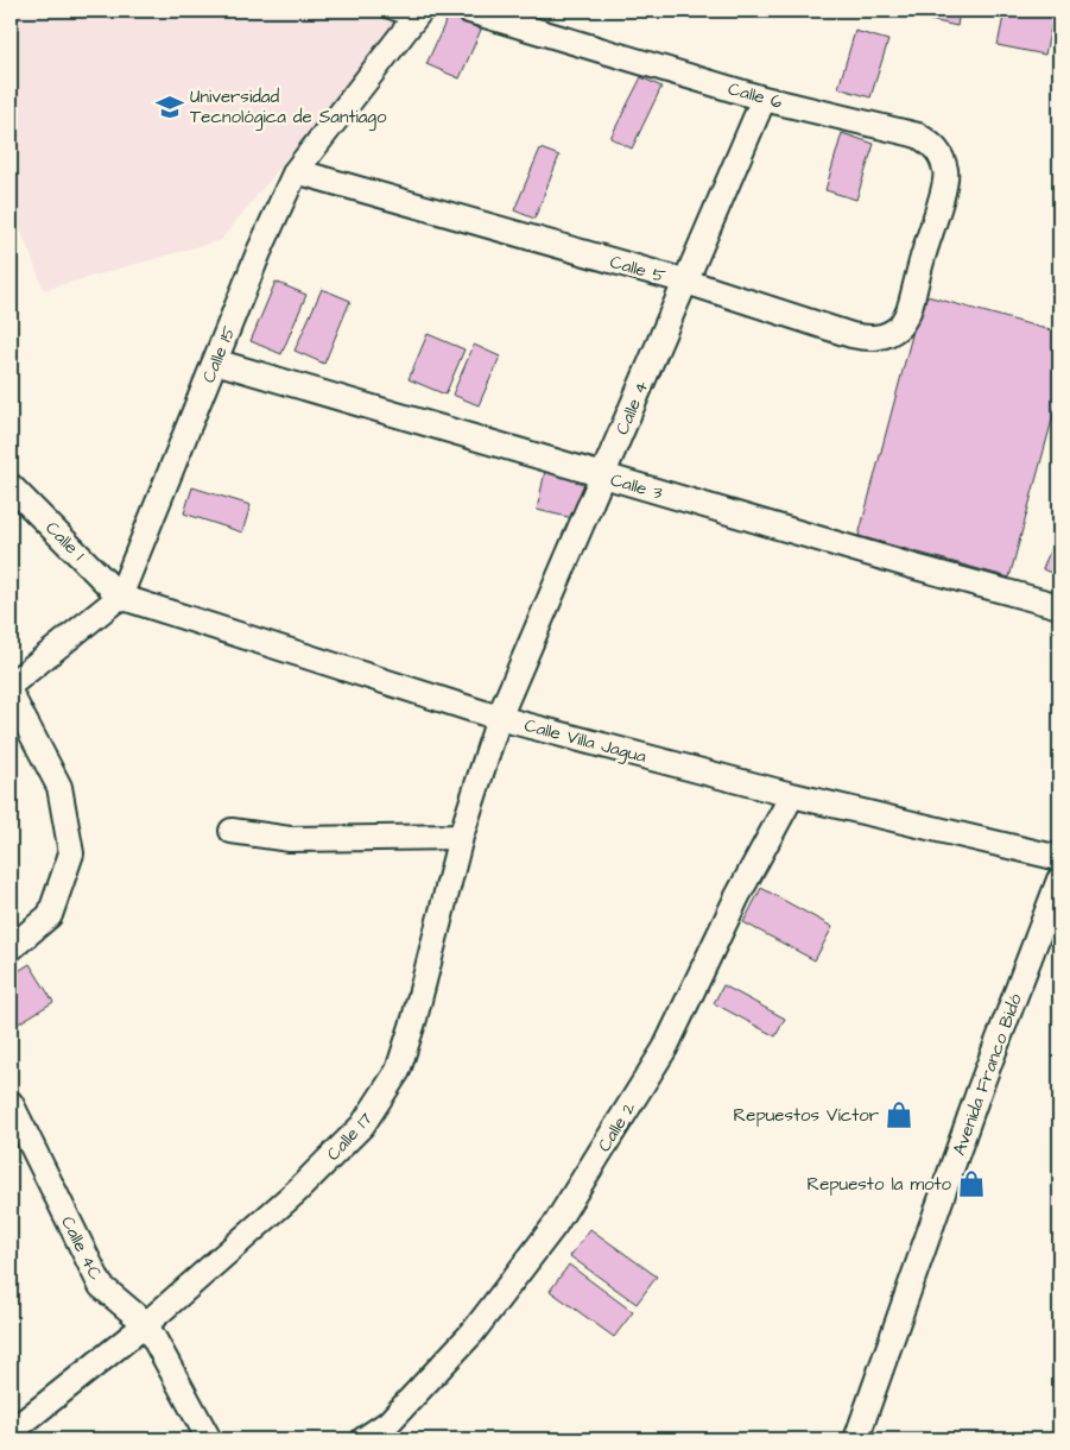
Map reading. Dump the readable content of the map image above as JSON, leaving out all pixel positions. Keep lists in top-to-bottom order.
{
  "streets": {
    "street": [
      "Calle 6",
      "Calle 5",
      "Calle 15",
      "Calle 4",
      "Calle 3",
      "Calle 1",
      "Calle Villa Jagua",
      "Avenida Franco Bidó",
      "Calle 2",
      "Calle 17",
      "Calle 4C"
    ]
  },
  "crossings": [
    ["Calle 6", "Calle 5"],
    ["Calle 6", "Calle 4"],
    ["Calle 5", "Calle 15"],
    ["Calle 5", "Calle 4"],
    ["Calle 15", "Calle 3"],
    ["Calle 15", "Calle 1"],
    ["Calle 15", "Calle Villa Jagua"],
    ["Calle 4", "Calle 3"],
    ["Calle 4", "Calle Villa Jagua"],
    ["Calle 4", "Calle 17"],
    ["Calle 1", "Calle Villa Jagua"],
    ["Calle Villa Jagua", "Calle 2"],
    ["Calle Villa Jagua", "Calle 17"],
    ["Calle 17", "Calle 4C"]
  ],
  "places": {
    "school or university": ["Universidad Tecnológica de Santiago"],
    "shop": ["Repuestos Víctor", "Repuesto la moto"]
  }
}
